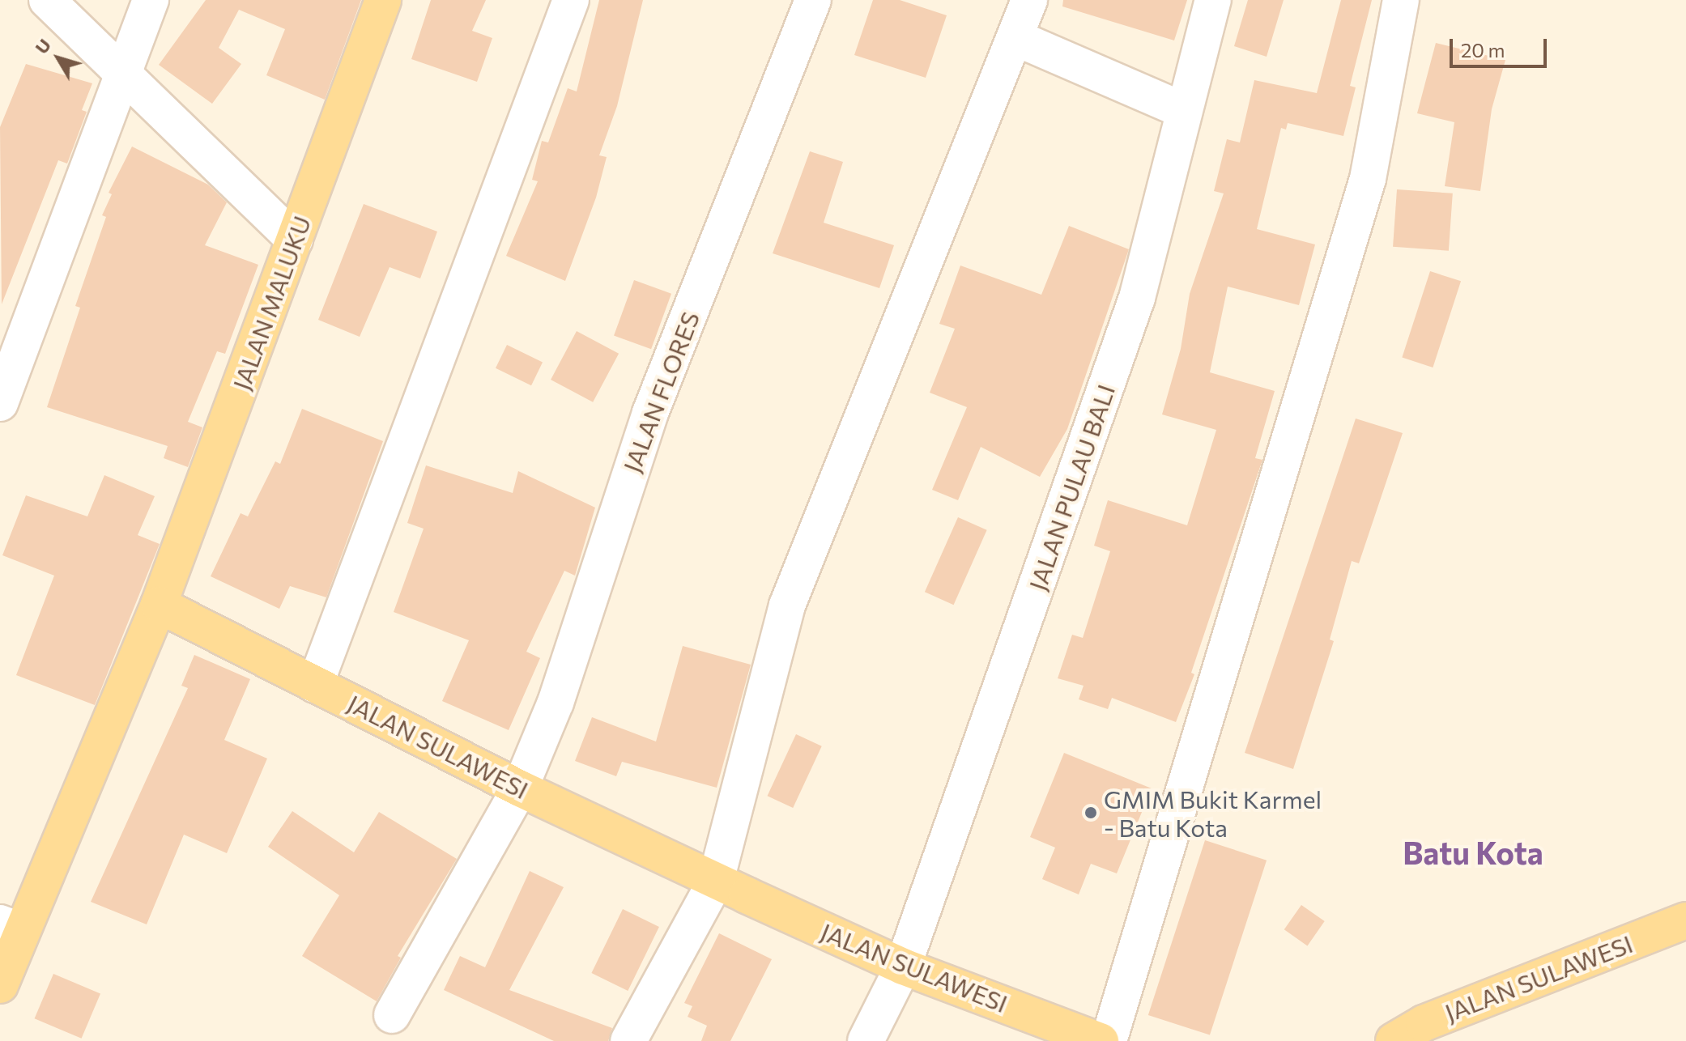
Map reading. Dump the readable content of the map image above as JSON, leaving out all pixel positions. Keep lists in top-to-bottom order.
{
  "streets": {
    "main road": ["JALAN MALUKU", "JALAN SULAWESI"],
    "street": ["JALAN FLORES", "JALAN PULAU BALI"]
  },
  "crossings": [
    ["JALAN MALUKU", "JALAN SULAWESI"],
    ["JALAN FLORES", "JALAN SULAWESI"],
    ["JALAN PULAU BALI", "JALAN SULAWESI"]
  ],
  "districts": ["Batu Kota"],
  "places": ["GMIM Bukit Karmel - Batu Kota"],
  "scale_bar": "20 m",
  "north": "top left"
}
